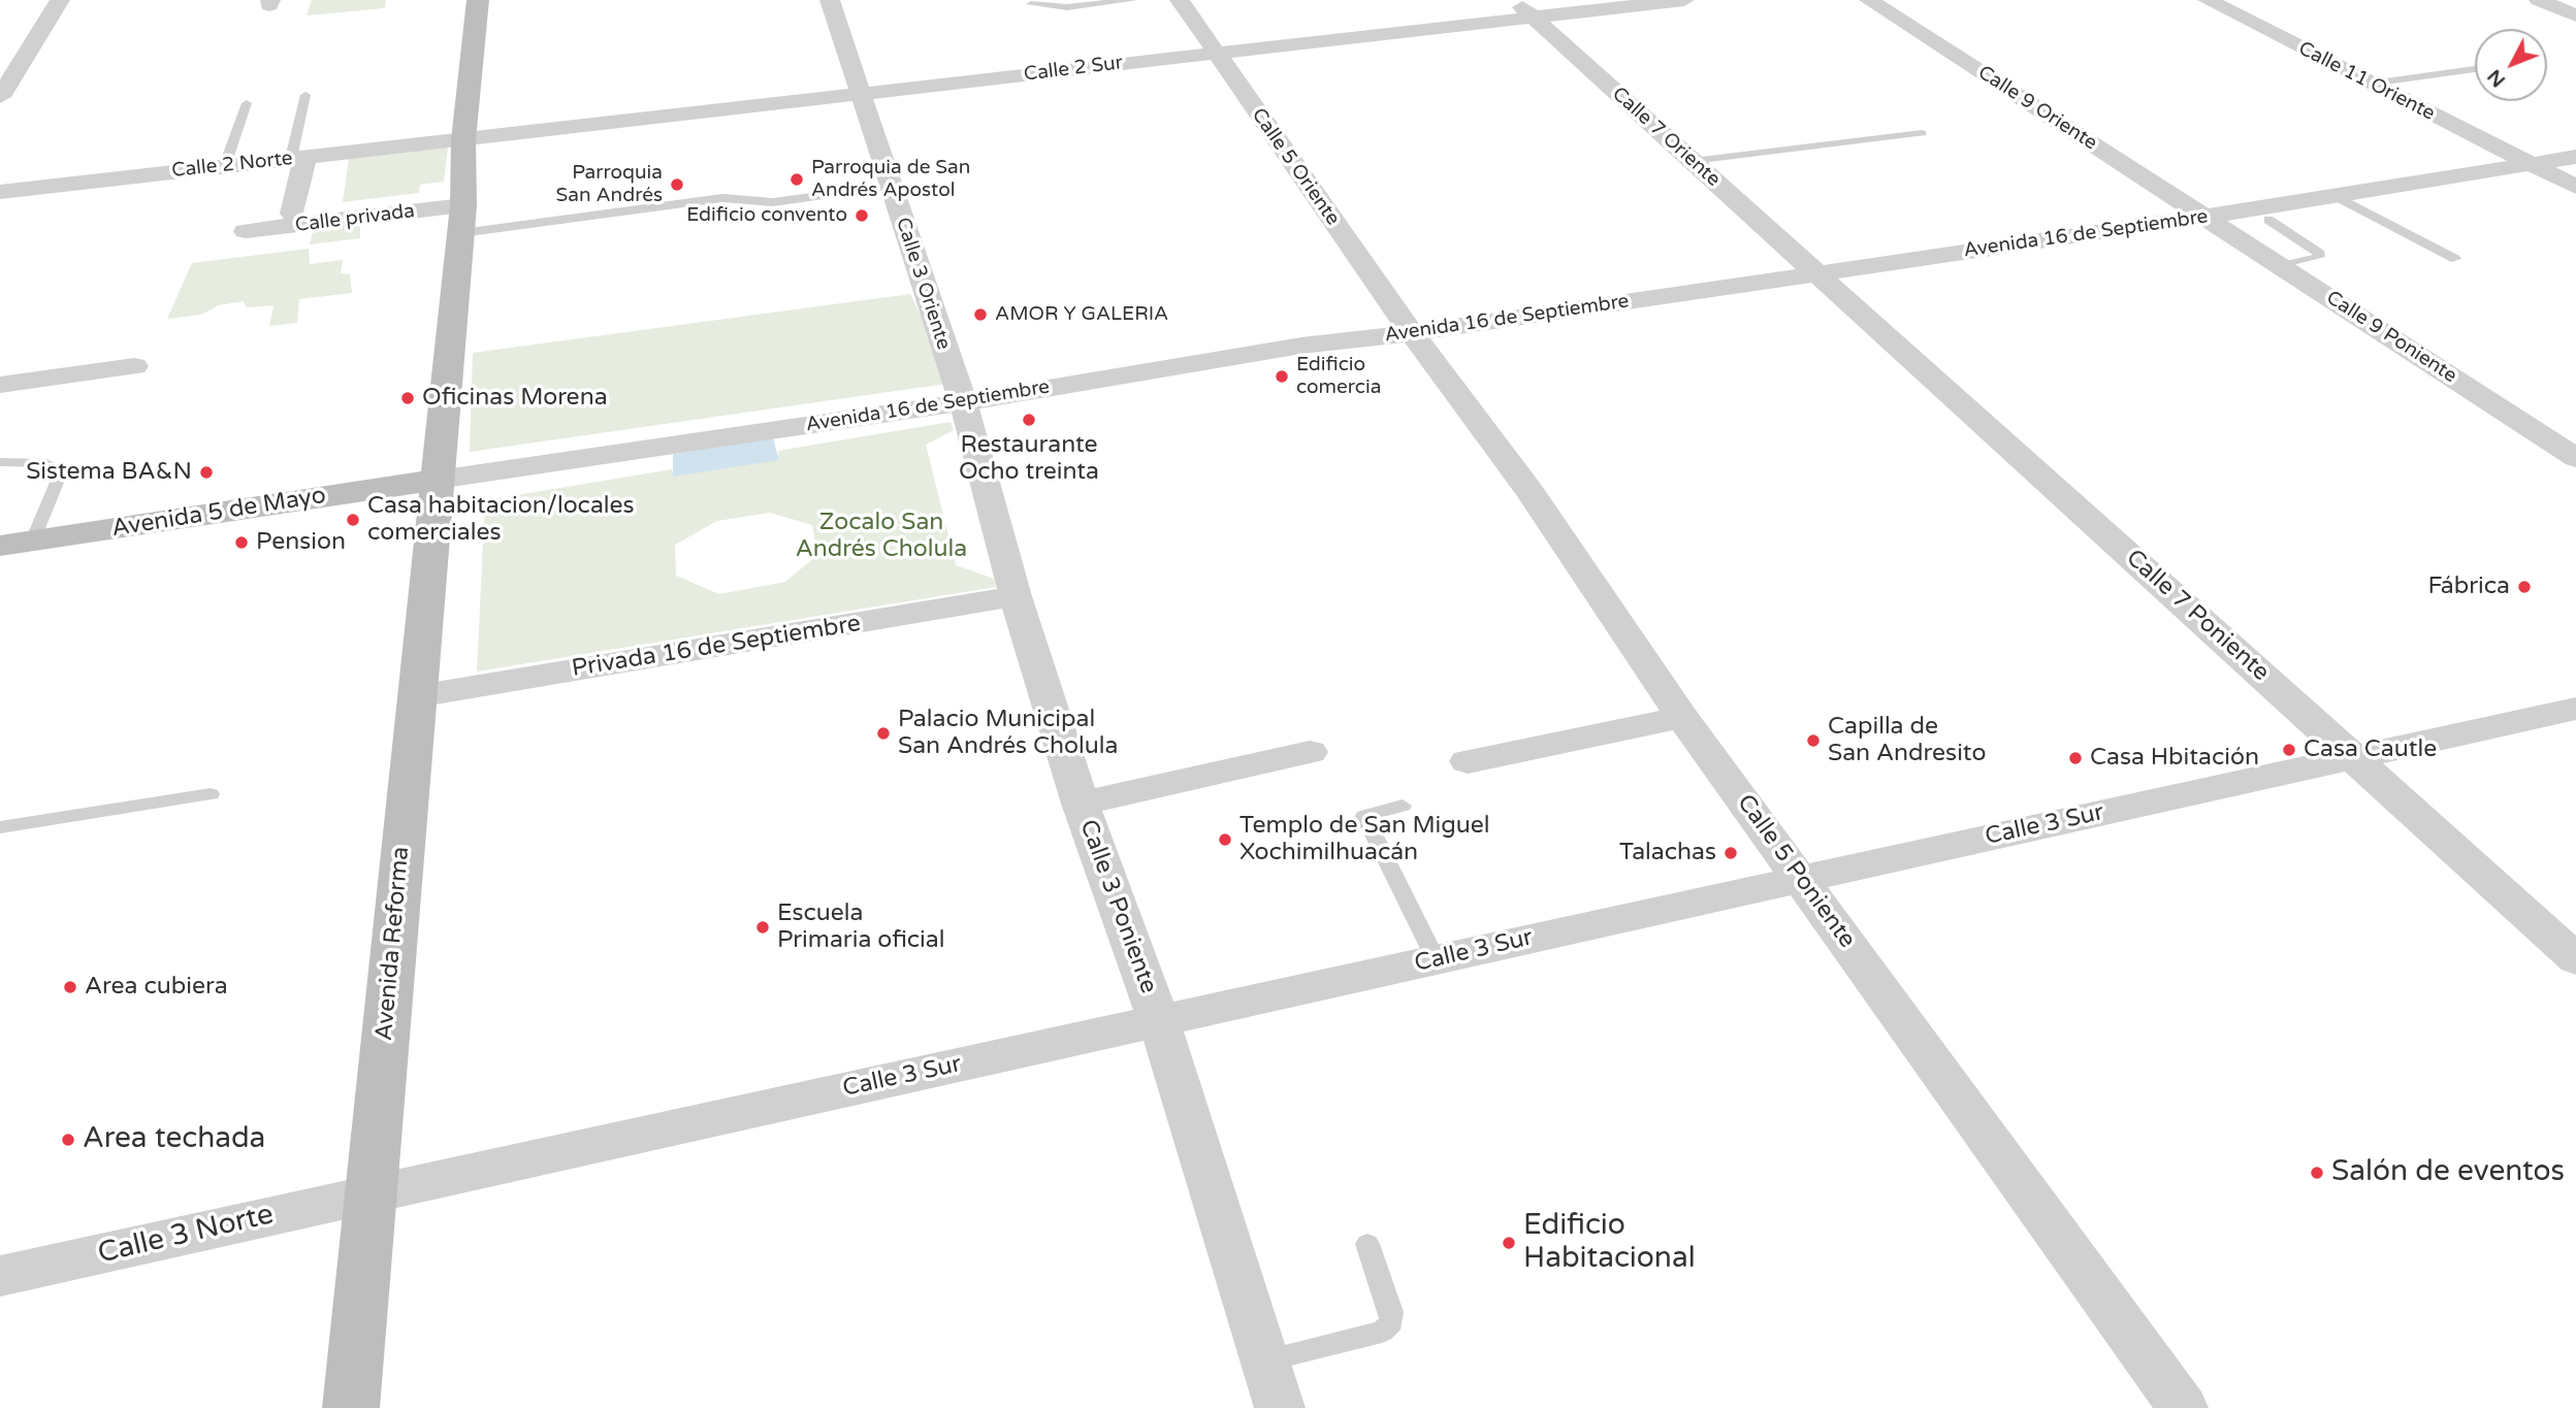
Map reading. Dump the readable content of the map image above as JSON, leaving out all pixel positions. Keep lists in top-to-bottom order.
{
  "streets": {
    "main road": ["Avenida 5 de Mayo", "Avenida Reforma"],
    "street": [
      "Calle 2 Sur",
      "Calle 11 Oriente",
      "Calle 9 Oriente",
      "Calle 7 Oriente",
      "Calle 2 Norte",
      "Calle 5 Oriente",
      "Calle privada",
      "Avenida 16 de Septiembre",
      "Calle 3 Oriente",
      "Calle 9 Poniente",
      "Calle 7 Poniente",
      "Privada 16 de Septiembre",
      "Calle 3 Sur",
      "Calle 5 Poniente",
      "Calle 3 Poniente",
      "Calle 3 Norte"
    ]
  },
  "crossings": [
    ["Calle 2 Sur", "Calle 7 Oriente"],
    ["Calle 2 Sur", "Calle 2 Norte"],
    ["Calle 2 Sur", "Calle 5 Oriente"],
    ["Calle 2 Sur", "Calle 3 Oriente"],
    ["Calle 2 Sur", "Avenida Reforma"],
    ["Calle 11 Oriente", "Avenida 16 de Septiembre"],
    ["Calle 9 Oriente", "Avenida 16 de Septiembre"],
    ["Calle 9 Oriente", "Calle 9 Poniente"],
    ["Calle 7 Oriente", "Avenida 16 de Septiembre"],
    ["Calle 7 Oriente", "Calle 7 Poniente"],
    ["Calle 2 Norte", "Calle privada"],
    ["Calle 2 Norte", "Avenida Reforma"],
    ["Calle 5 Oriente", "Avenida 16 de Septiembre"],
    ["Calle 5 Oriente", "Calle 5 Poniente"],
    ["Calle privada", "Avenida Reforma"],
    ["Avenida 16 de Septiembre", "Calle 3 Oriente"],
    ["Avenida 16 de Septiembre", "Calle 9 Poniente"],
    ["Avenida 16 de Septiembre", "Avenida 5 de Mayo"],
    ["Avenida 16 de Septiembre", "Calle 7 Poniente"],
    ["Avenida 16 de Septiembre", "Calle 5 Poniente"],
    ["Avenida 16 de Septiembre", "Calle 3 Poniente"],
    ["Avenida 16 de Septiembre", "Avenida Reforma"],
    ["Calle 3 Oriente", "Calle 3 Poniente"],
    ["Avenida 5 de Mayo", "Avenida Reforma"],
    ["Calle 7 Poniente", "Calle 3 Sur"],
    ["Privada 16 de Septiembre", "Calle 3 Poniente"],
    ["Privada 16 de Septiembre", "Avenida Reforma"],
    ["Calle 3 Sur", "Calle 5 Poniente"],
    ["Calle 3 Sur", "Calle 3 Poniente"],
    ["Calle 3 Sur", "Avenida Reforma"],
    ["Calle 3 Sur", "Calle 3 Norte"],
    ["Avenida Reforma", "Calle 3 Norte"]
  ],
  "parks": ["Zocalo San Andrés Cholula"],
  "places": [
    "Parroquia de San Andrés Apostol",
    "Parroquia San Andrés",
    "Edificio convento",
    "AMOR Y GALERIA",
    "Edificio comercia",
    "Oficinas Morena",
    "Restaurante Ocho treinta",
    "Sistema BA&N",
    "Casa habitacion/locales comerciales",
    "Pension",
    "Fábrica",
    "Palacio Municipal San Andrés Cholula",
    "Capilla de San Andresito",
    "Casa Cautle",
    "Casa Hbitación",
    "Templo de San Miguel Xochimilhuacán",
    "Talachas",
    "Escuela Primaria oficial",
    "Area cubiera",
    "Area techada",
    "Salón de eventos",
    "Edificio Habitacional"
  ],
  "north": "bottom left"
}
